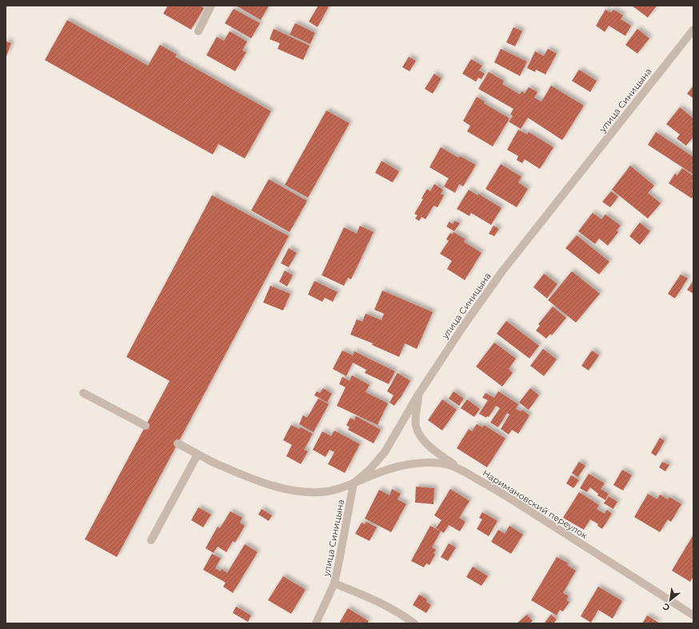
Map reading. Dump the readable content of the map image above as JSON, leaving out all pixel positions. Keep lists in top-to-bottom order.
{
  "streets": {
    "street": ["улица Синицына", "Наримановский переулок"]
  },
  "crossings": [
    ["улица Синицына", "Наримановский переулок"]
  ],
  "north": "bottom left"
}
